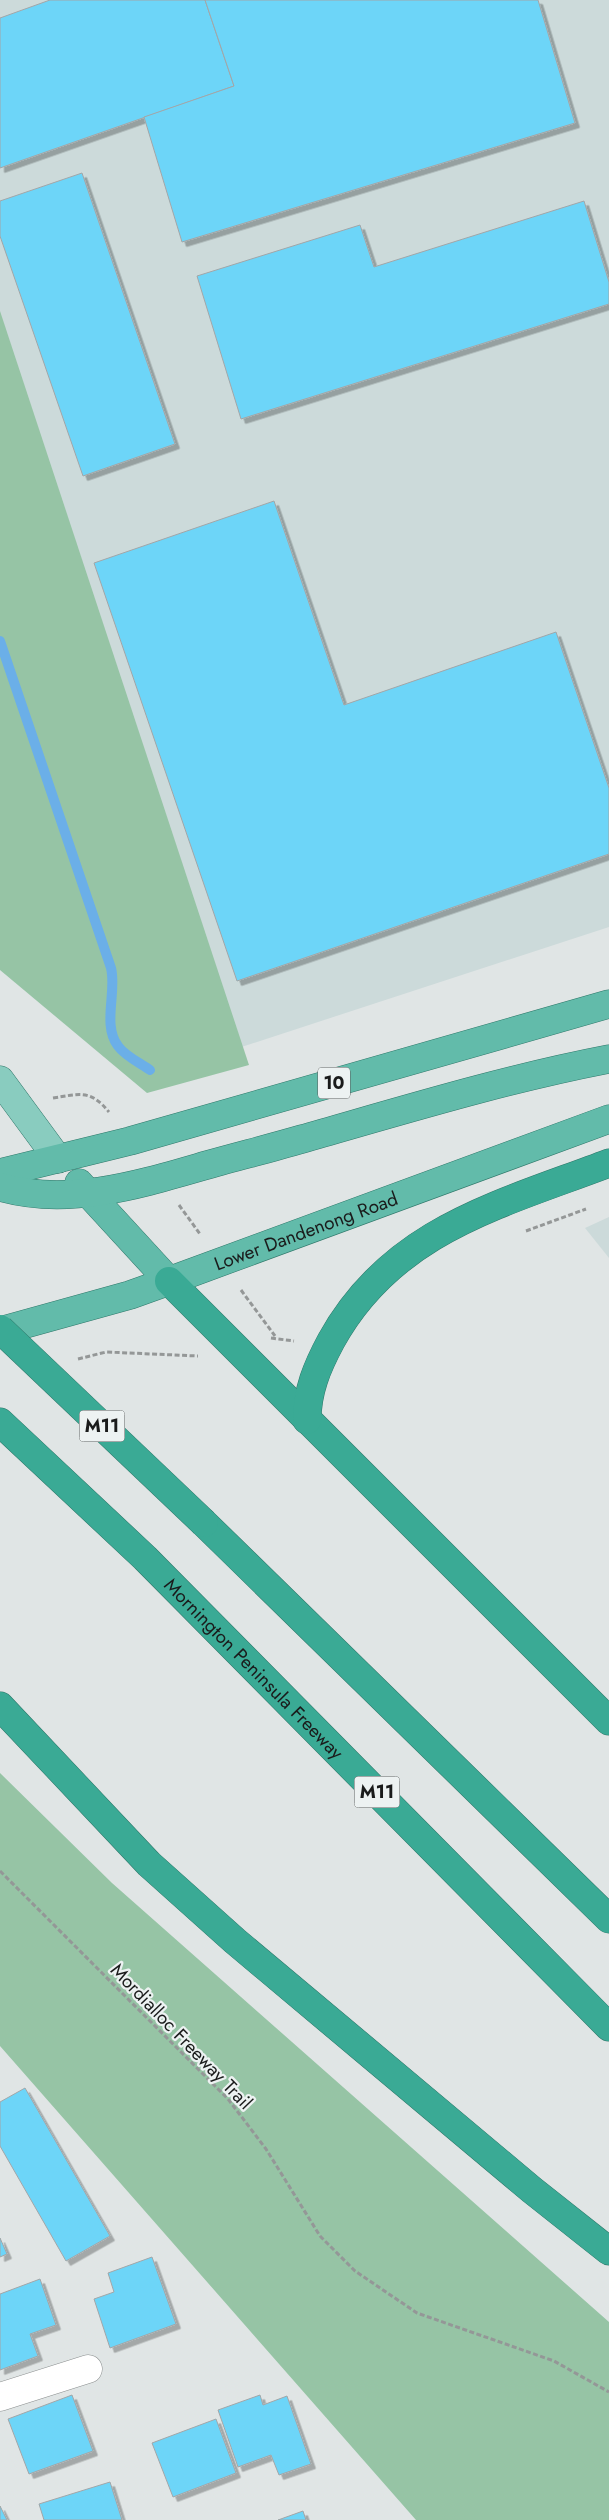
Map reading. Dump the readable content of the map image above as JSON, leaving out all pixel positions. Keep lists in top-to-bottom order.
{
  "streets": {
    "highway": [
      "10",
      "Lower Dandenong Road",
      "M11",
      "Mornington Peninsula Freeway"
    ],
    "path": ["Mordialloc Freeway Trail"]
  },
  "crossings": [
    ["Lower Dandenong Road", "M11"]
  ]
}
